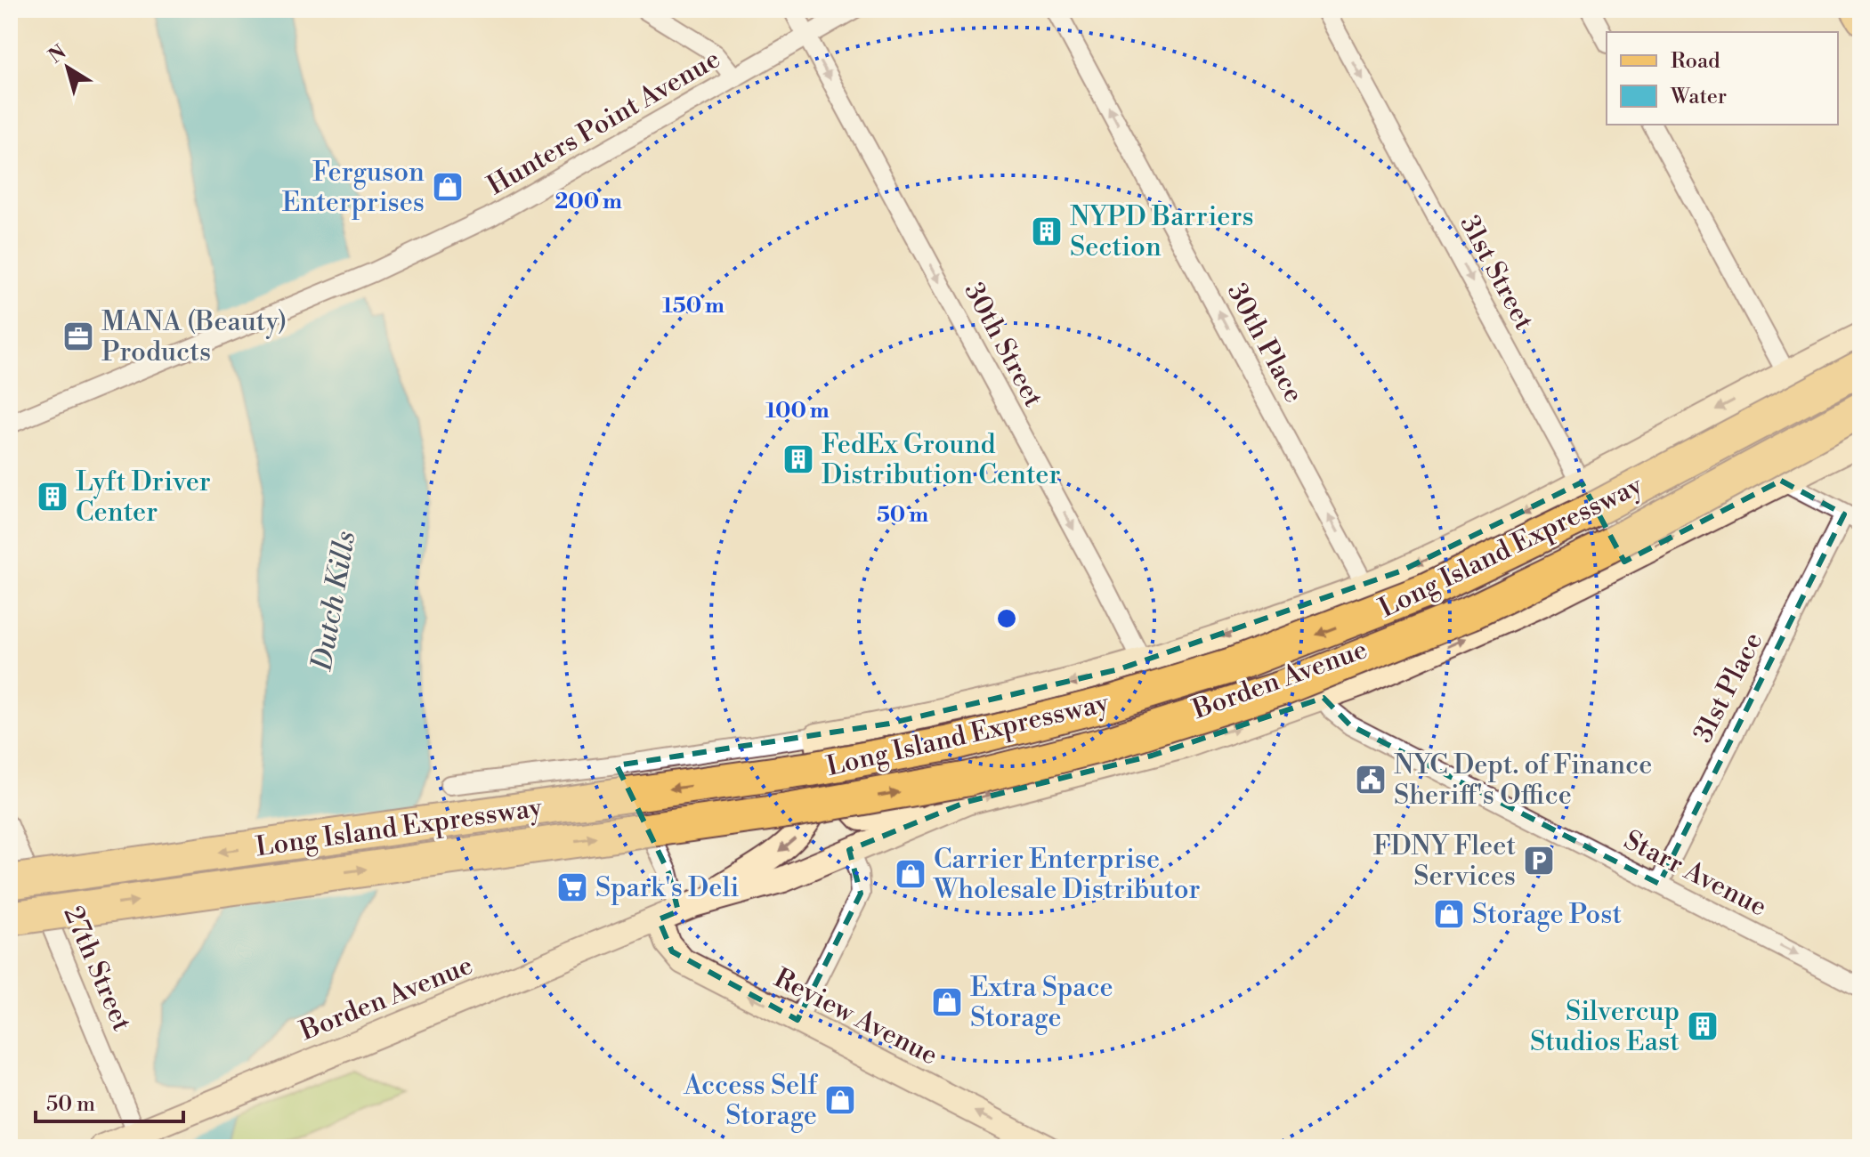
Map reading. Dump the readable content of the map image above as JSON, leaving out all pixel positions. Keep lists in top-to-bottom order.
{
  "streets": {
    "highway": ["Long Island Expressway"],
    "main road": ["Borden Avenue", "Review Avenue"],
    "street": [
      "Hunters Point Avenue",
      "31st Street",
      "30th Place",
      "30th Street",
      "31st Place",
      "Starr Avenue",
      "27th Street"
    ]
  },
  "crossings": [
    ["Hunters Point Avenue", "30th Street"],
    ["31st Street", "Borden Avenue"],
    ["30th Place", "Borden Avenue"],
    ["30th Street", "Borden Avenue"],
    ["Borden Avenue", "Starr Avenue"],
    ["Borden Avenue", "27th Street"],
    ["Borden Avenue", "Review Avenue"],
    ["31st Place", "Starr Avenue"]
  ],
  "one_way": [
    "31st Street",
    "30th Place",
    "30th Street",
    "Starr Avenue",
    "Review Avenue"
  ],
  "water": ["Dutch Kills"],
  "places": {
    "shop": [
      "Ferguson Enterprises",
      "Carrier Enterprise Wholesale Distributor",
      "Storage Post",
      "Extra Space Storage",
      "Access Self Storage"
    ],
    "building": [
      "NYPD Barriers Section",
      "FedEx Ground Distribution Center",
      "Lyft Driver Center",
      "Silvercup Studios East"
    ],
    "office": ["MANA (Beauty) Products"],
    "public building": ["NYC Dept. of Finance Sheriff's Office"],
    "parking": ["FDNY Fleet Services"],
    "supermarket": ["Spark's Deli"]
  },
  "legend": ["Road", "Water"],
  "scale_bar": "50 m",
  "north": "top left",
  "rings": [
    "200 m",
    "150 m",
    "100 m",
    "50 m"
  ]
}
